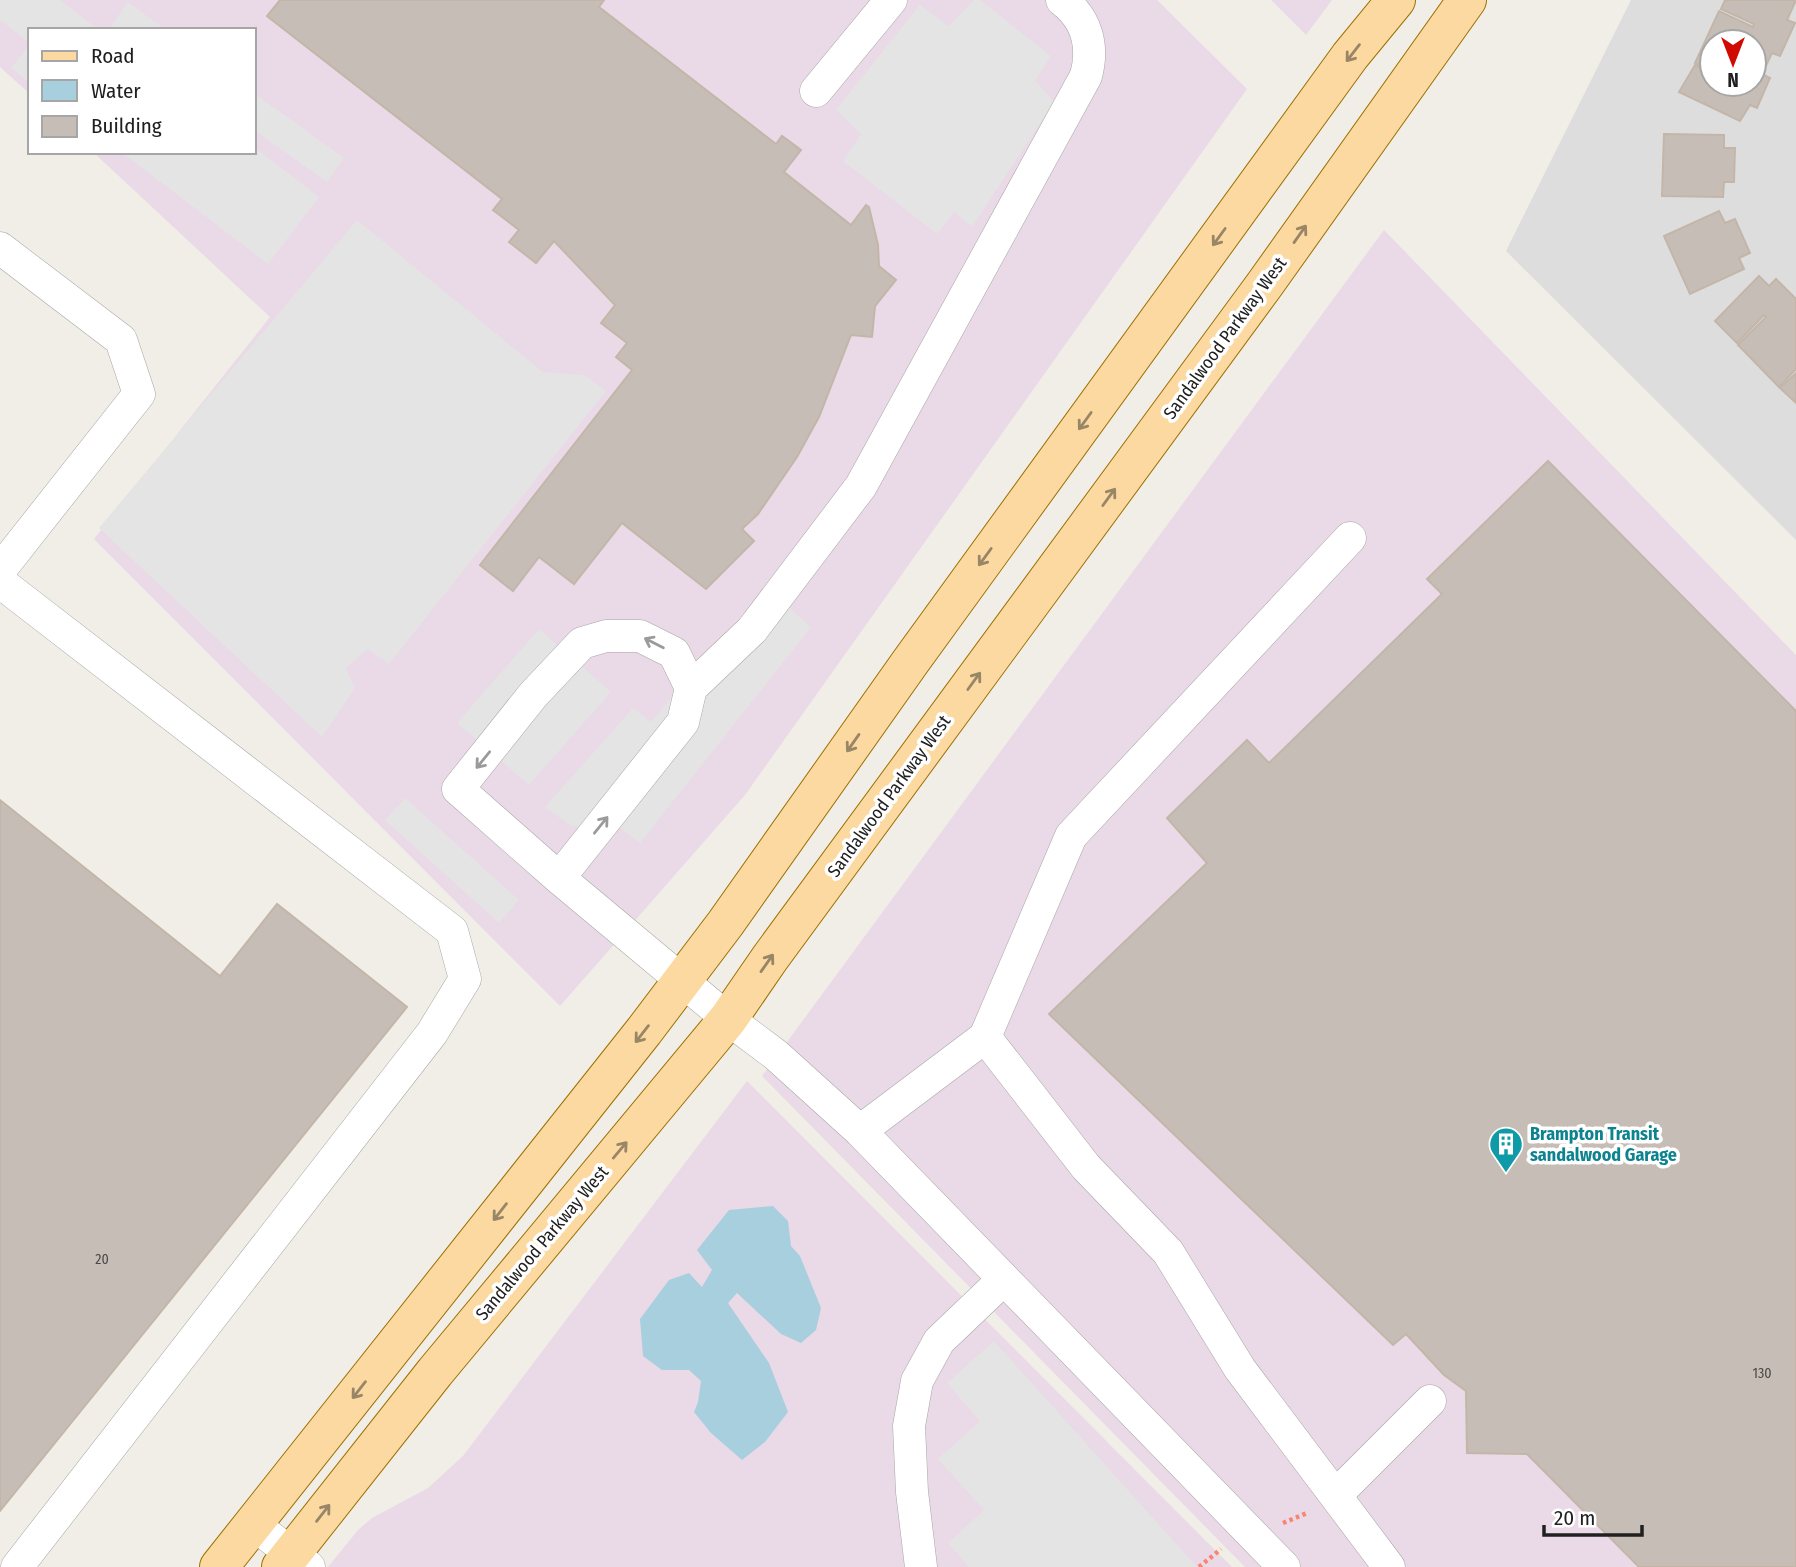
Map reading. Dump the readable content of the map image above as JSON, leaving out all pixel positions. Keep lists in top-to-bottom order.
{
  "streets": {
    "main road": ["Sandalwood Parkway West"]
  },
  "places": {
    "building": ["Brampton Transit sandalwood Garage"]
  },
  "house_numbers": ["20", "130"],
  "legend": ["Road", "Water", "Building"],
  "scale_bar": "20 m",
  "north": "bottom"
}
